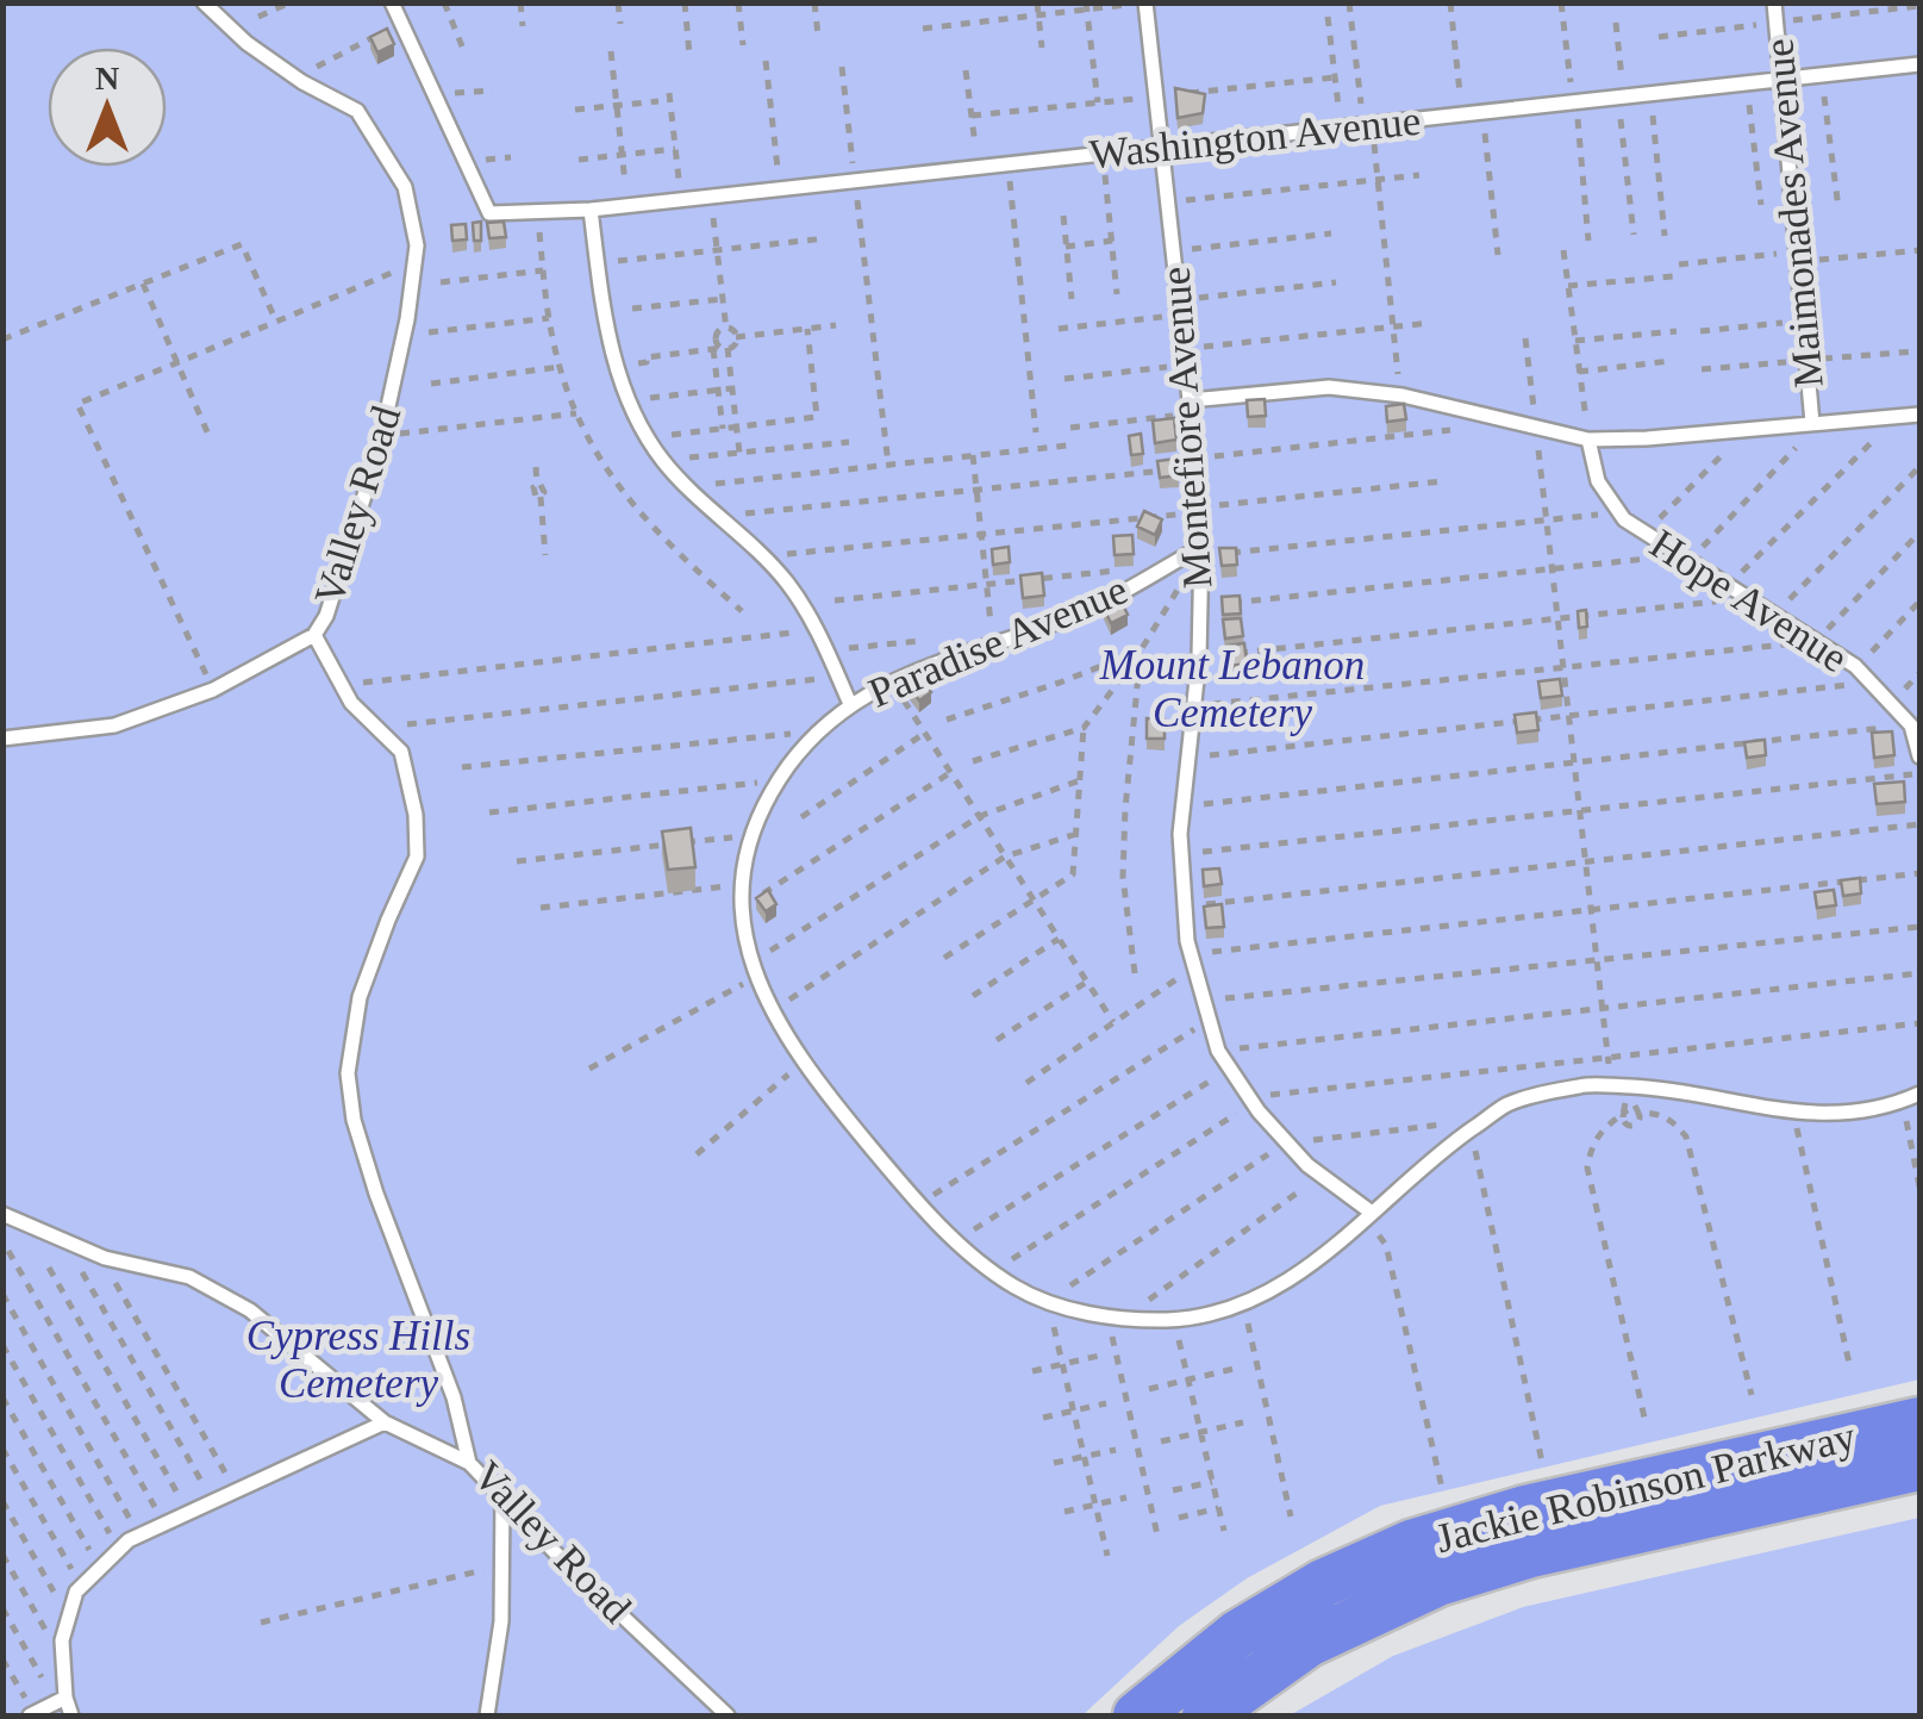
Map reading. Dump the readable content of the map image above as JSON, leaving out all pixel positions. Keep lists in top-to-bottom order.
{
  "streets": {
    "highway": ["Jackie Robinson Parkway"],
    "lane": [
      "Washington Avenue",
      "Maimonades Avenue",
      "Montefiore Avenue",
      "Valley Road",
      "Hope Avenue",
      "Paradise Avenue"
    ]
  },
  "crossings": [
    ["Washington Avenue", "Maimonades Avenue"],
    ["Washington Avenue", "Montefiore Avenue"],
    ["Montefiore Avenue", "Paradise Avenue"]
  ],
  "parks": ["Mount Lebanon Cemetery", "Cypress Hills Cemetery"],
  "north": "top"
}
